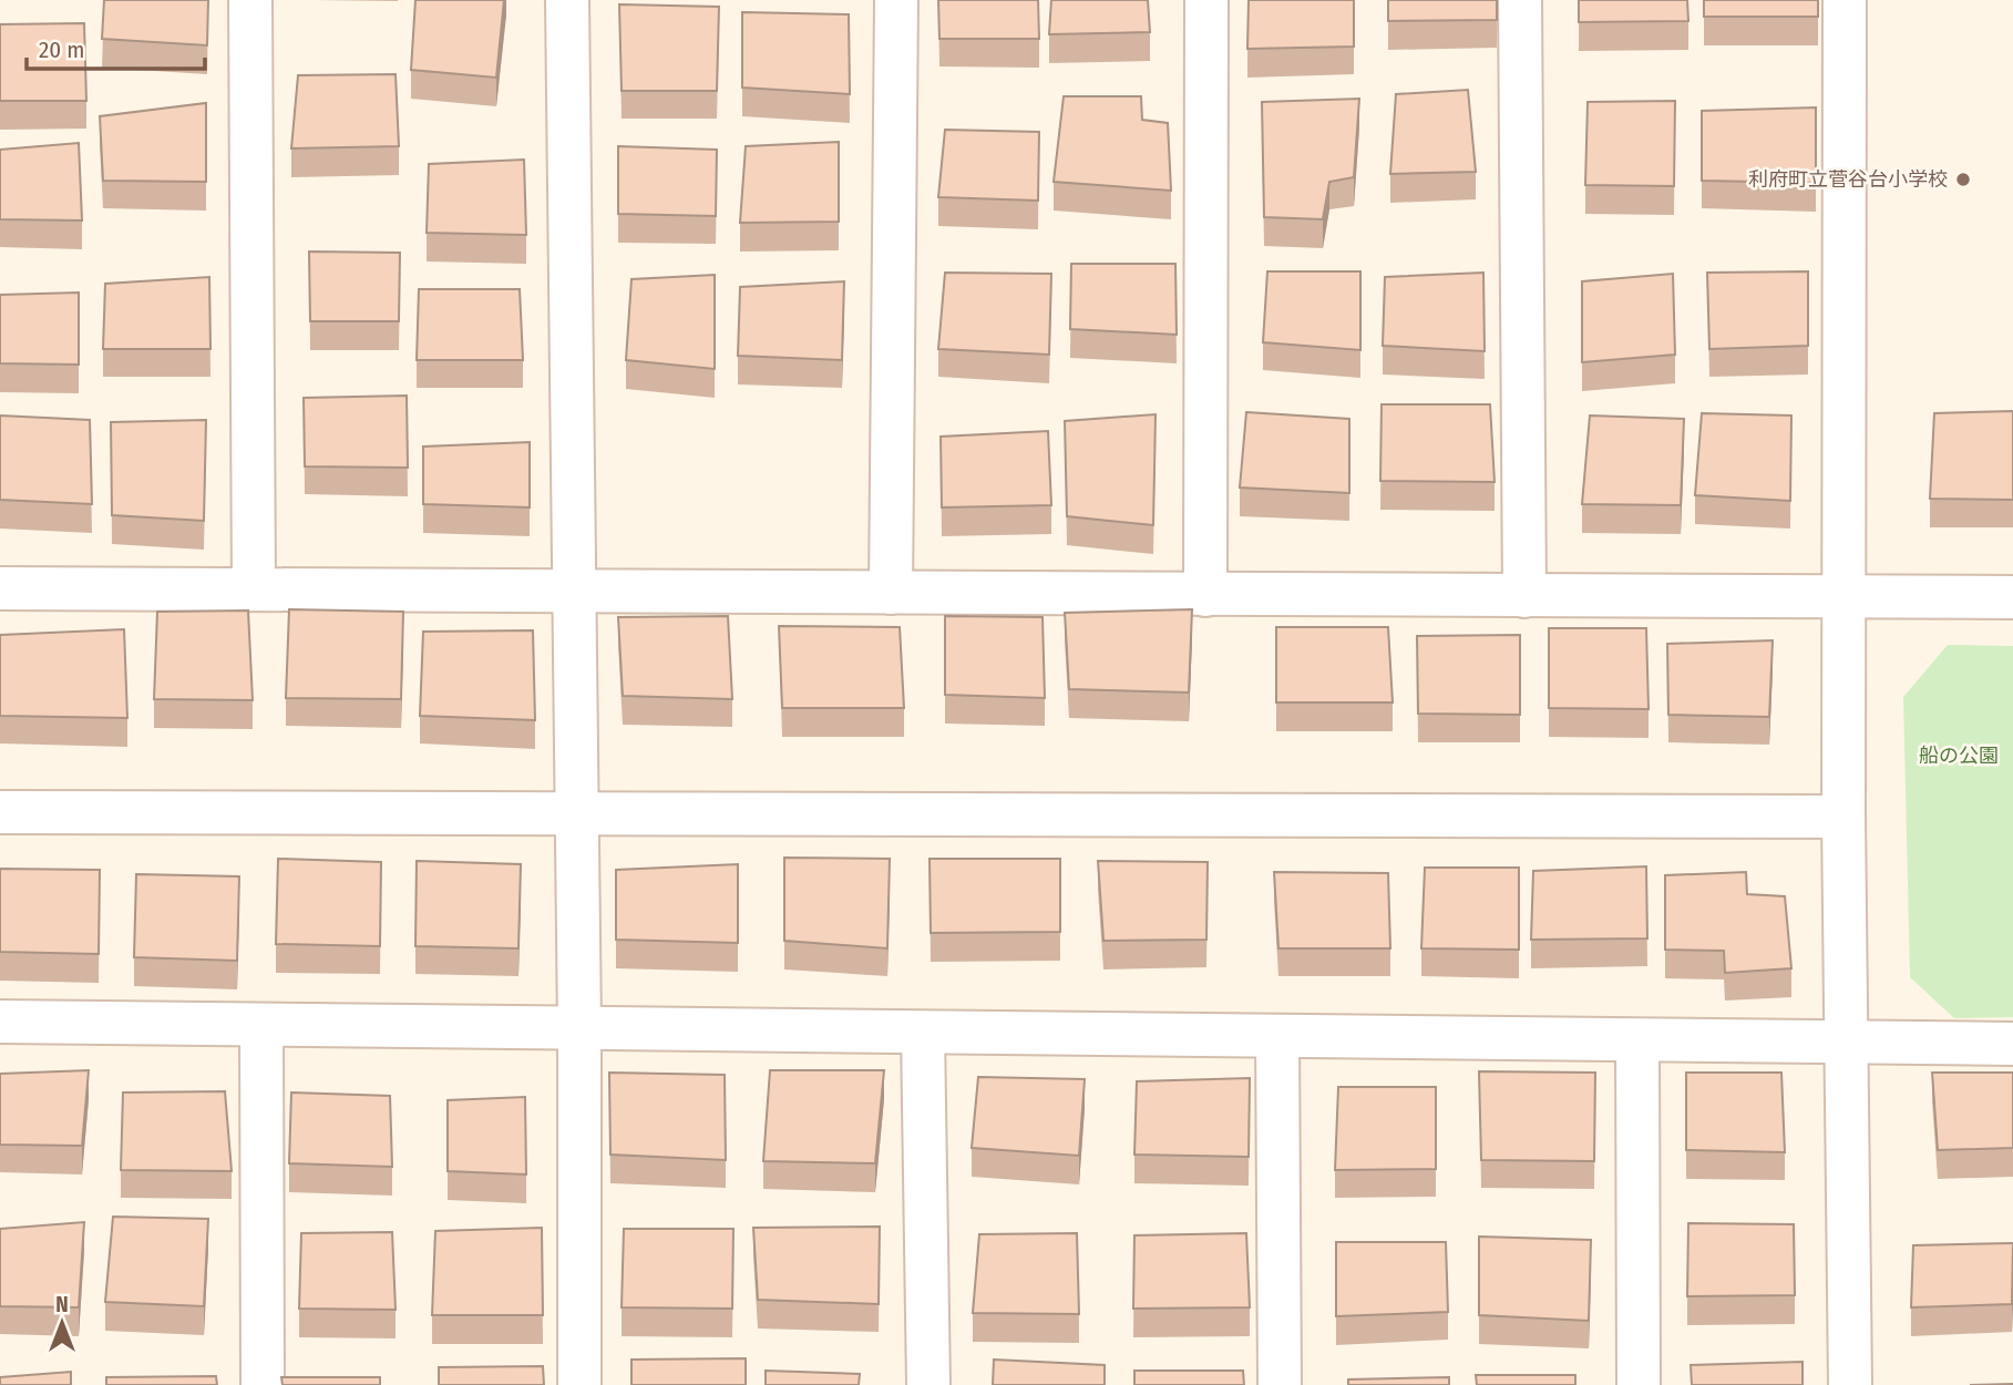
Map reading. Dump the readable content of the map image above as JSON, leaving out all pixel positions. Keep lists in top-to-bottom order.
{
  "parks": ["船の公園"],
  "places": ["利府町立菅谷台小学校"],
  "scale_bar": "20 m",
  "north": "top"
}
